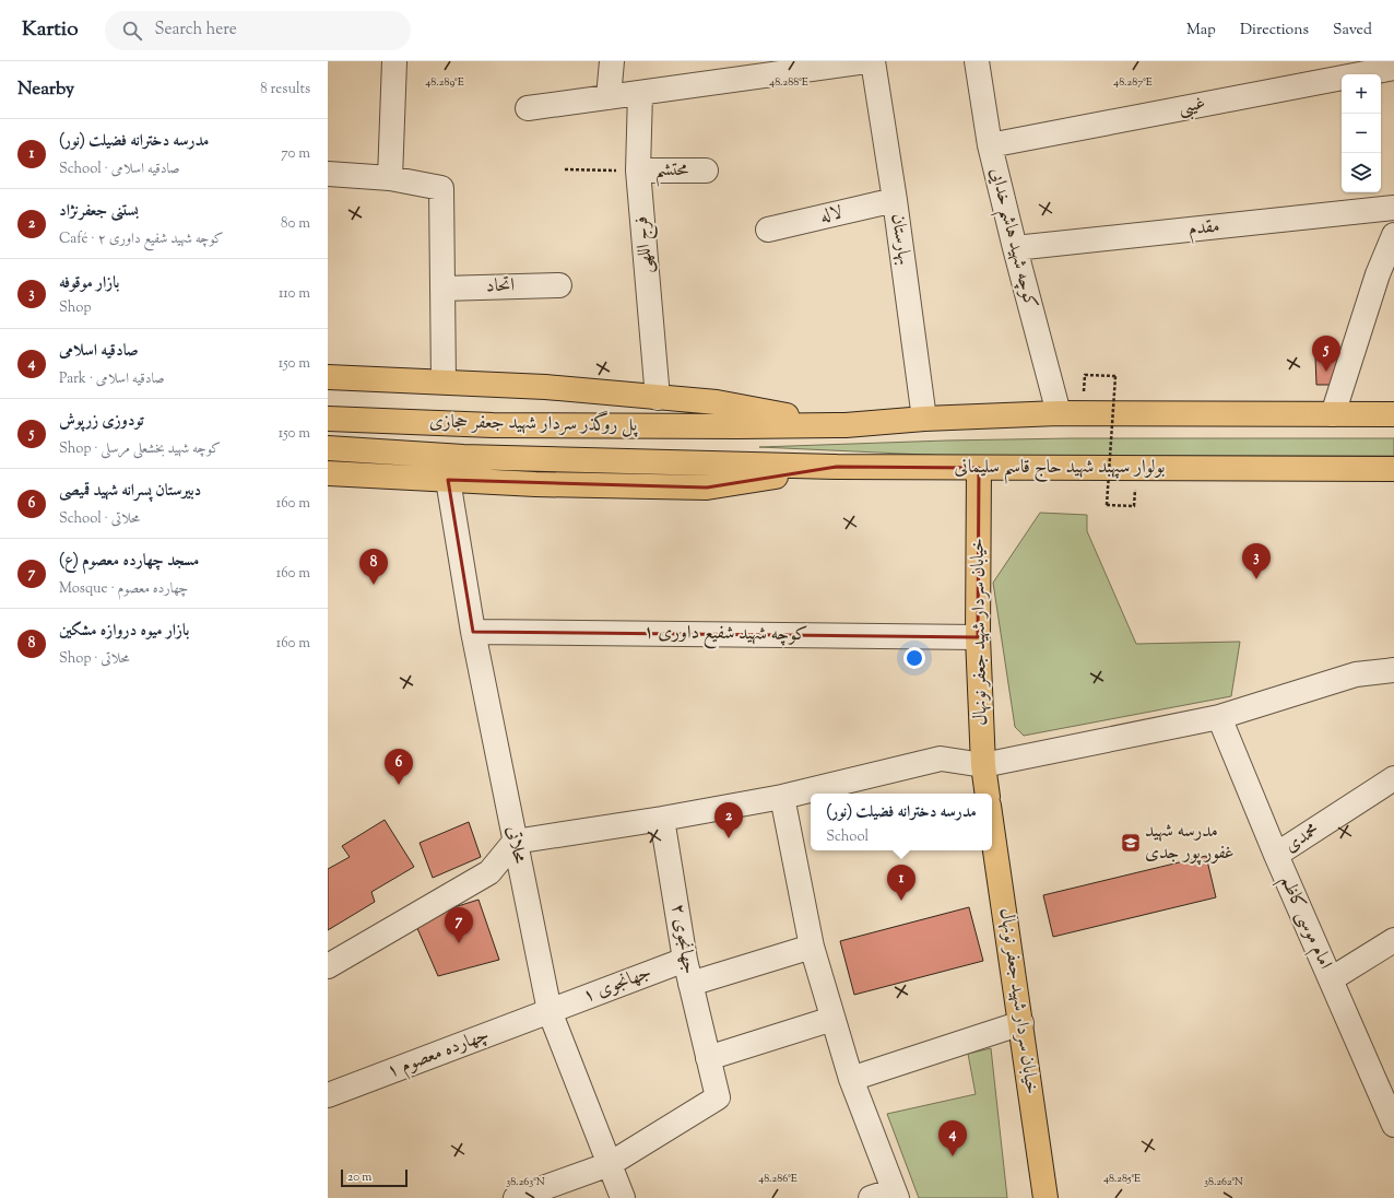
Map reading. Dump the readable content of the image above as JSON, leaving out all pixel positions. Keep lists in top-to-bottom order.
{
  "streets": {
    "main road": ["پل روگذر سردار شهید جعفر حجازی", "بولوار سپهبد شهید حاج قاسم سلیمانی", "خیابان سردار شهید جعفر نونهال"],
    "street": [
      "غیبی",
      "محتشم",
      "لاله",
      "مقدم",
      "کوچه شهید هاشم خدایی",
      "بهارستان",
      "فرج اللهی",
      "اتحاد",
      "کوچه شهید شفیع داوری ۱",
      "محمدی",
      "محلاتی",
      "امام موسی کاظم",
      "جهانجوی ۲",
      "جهانجوی ۱",
      "چهارده معصوم ۱"
    ]
  },
  "crossings": [
    ["غیبی", "کوچه شهید هاشم خدایی"],
    ["محتشم", "فرج اللهی"],
    ["لاله", "بهارستان"],
    ["مقدم", "کوچه شهید هاشم خدایی"],
    ["پل روگذر سردار شهید جعفر حجازی", "بولوار سپهبد شهید حاج قاسم سلیمانی"],
    ["بولوار سپهبد شهید حاج قاسم سلیمانی", "خیابان سردار شهید جعفر نونهال"],
    ["خیابان سردار شهید جعفر نونهال", "کوچه شهید شفیع داوری ۱"],
    ["کوچه شهید شفیع داوری ۱", "محلاتی"],
    ["محمدی", "امام موسی کاظم"],
    ["محلاتی", "جهانجوی ۲"],
    ["محلاتی", "جهانجوی ۱"],
    ["محلاتی", "چهارده معصوم ۱"],
    ["جهانجوی ۲", "جهانجوی ۱"],
    ["جهانجوی ۱", "چهارده معصوم ۱"]
  ],
  "places": {
    "school or university": ["مدرسه شهید غفور پور جدی"]
  },
  "scale_bar": "20 m",
  "page": {
    "header": "Kartio",
    "search": "Search here",
    "nav": ["Map", "Directions", "Saved"],
    "heading": ["Nearby", "8 results"],
    "map_buttons": ["+", "−"],
    "list": [
      {
        "mark": "1",
        "name": "مدرسه دخترانه فضیلت (نور)",
        "note": "School · صادقیه اسلامی",
        "value": "70 m"
      },
      {
        "mark": "2",
        "name": "بستنی جعفرنژاد",
        "note": "Café · کوچه شهید شفیع داوری ۲",
        "value": "80 m"
      },
      {
        "mark": "3",
        "name": "بازار موقوفه",
        "note": "Shop",
        "value": "110 m"
      },
      {
        "mark": "4",
        "name": "صادقیه اسلامی",
        "note": "Park · صادقیه اسلامی",
        "value": "150 m"
      },
      {
        "mark": "5",
        "name": "تودوزی زرپوش",
        "note": "Shop · کوچه شهید بخشعلی مرسلی",
        "value": "150 m"
      },
      {
        "mark": "6",
        "name": "دبیرستان پسرانه شهید قمیصی",
        "note": "School · محلاتی",
        "value": "160 m"
      },
      {
        "mark": "7",
        "name": "مسجد چهارده معصوم (ع)",
        "note": "Mosque · چهارده معصوم",
        "value": "160 m"
      },
      {
        "mark": "8",
        "name": "بازار میوه دروازه مشکین",
        "note": "Shop · محلاتی",
        "value": "160 m"
      }
    ],
    "pins": [
      "5",
      "3",
      "8",
      "6",
      "2",
      "1",
      "7",
      "4"
    ],
    "popup": ["مدرسه دخترانه فضیلت (نور)", "School"],
    "scale": "20 m"
  },
  "coordinates": [
    "48.289°E",
    "48.288°E",
    "48.287°E",
    "48.286°E",
    "48.285°E",
    "38.263°N",
    "38.262°N"
  ]
}
